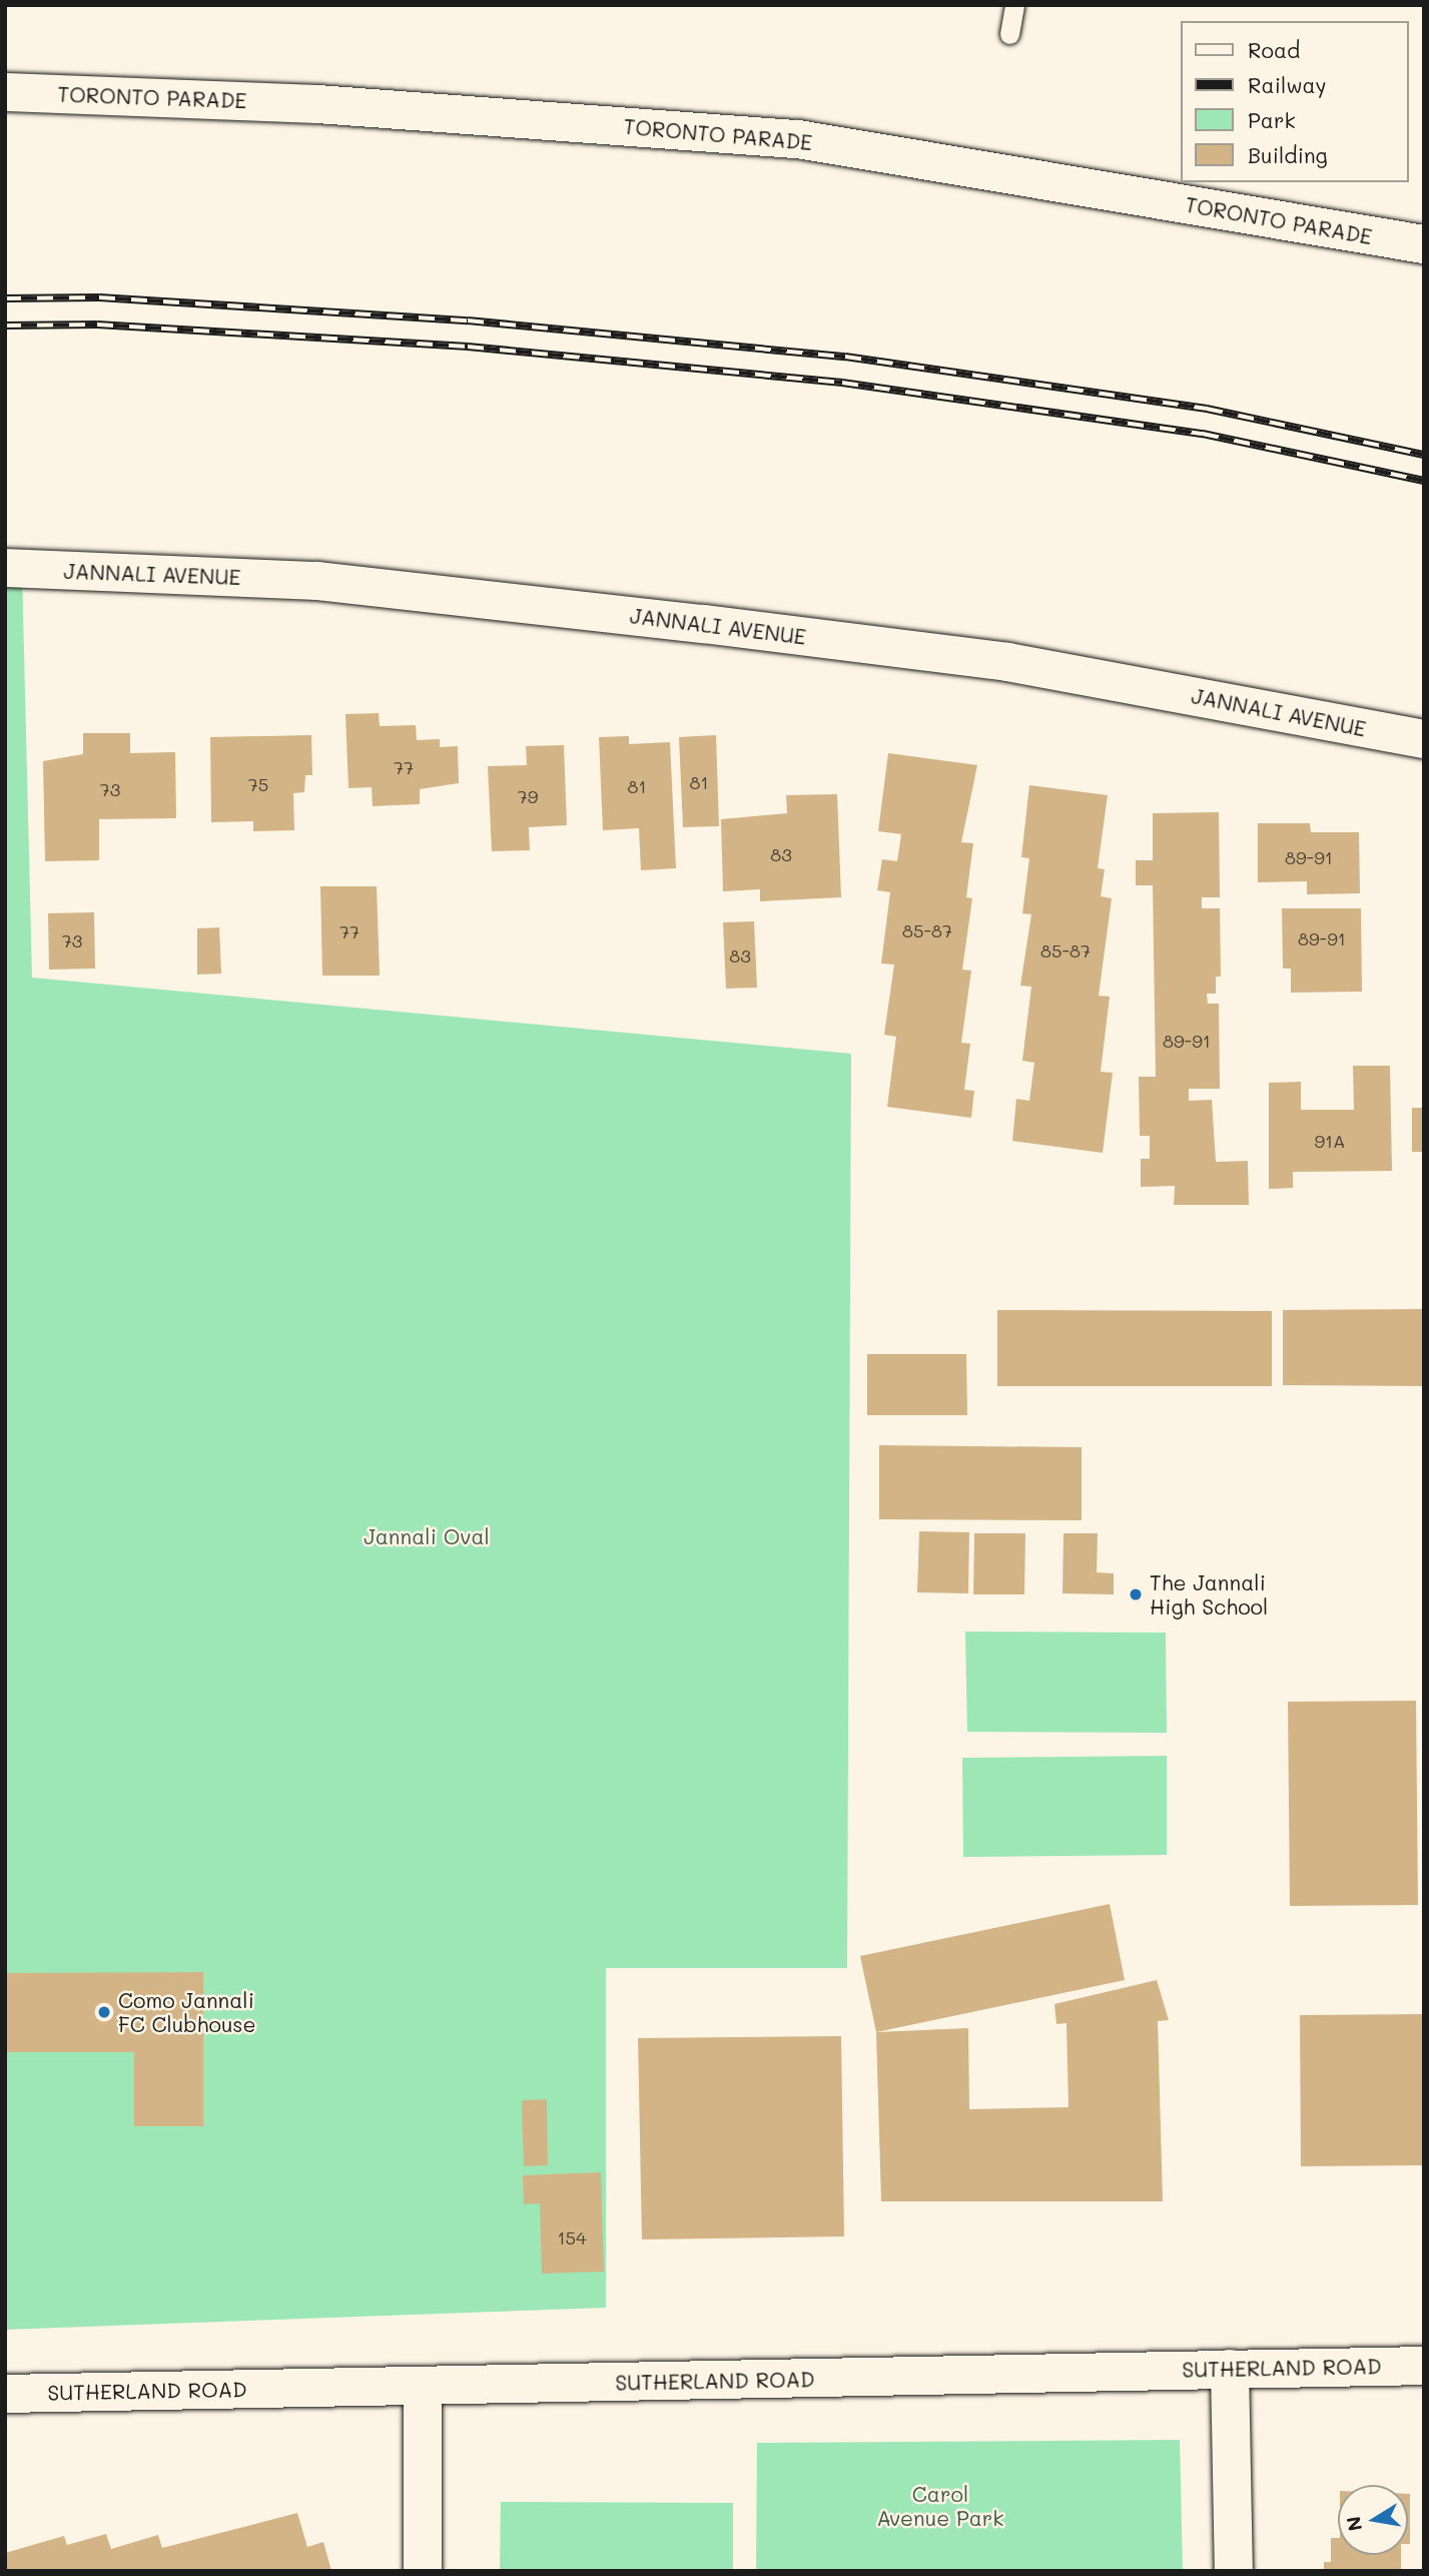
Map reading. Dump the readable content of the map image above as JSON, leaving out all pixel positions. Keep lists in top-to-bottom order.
{
  "streets": {
    "street": ["TORONTO PARADE", "JANNALI AVENUE", "SUTHERLAND ROAD"]
  },
  "parks": ["Jannali Oval", "Carol Avenue Park"],
  "places": ["The Jannali High School", "Como Jannali FC Clubhouse"],
  "house_numbers": [
    "77",
    "81",
    "75",
    "81",
    "73",
    "79",
    "83",
    "89-91",
    "85-87",
    "77",
    "89-91",
    "73",
    "85-87",
    "83",
    "89-91",
    "91A",
    "154"
  ],
  "legend": [
    "Road",
    "Railway",
    "Park",
    "Building"
  ],
  "north": "left"
}
